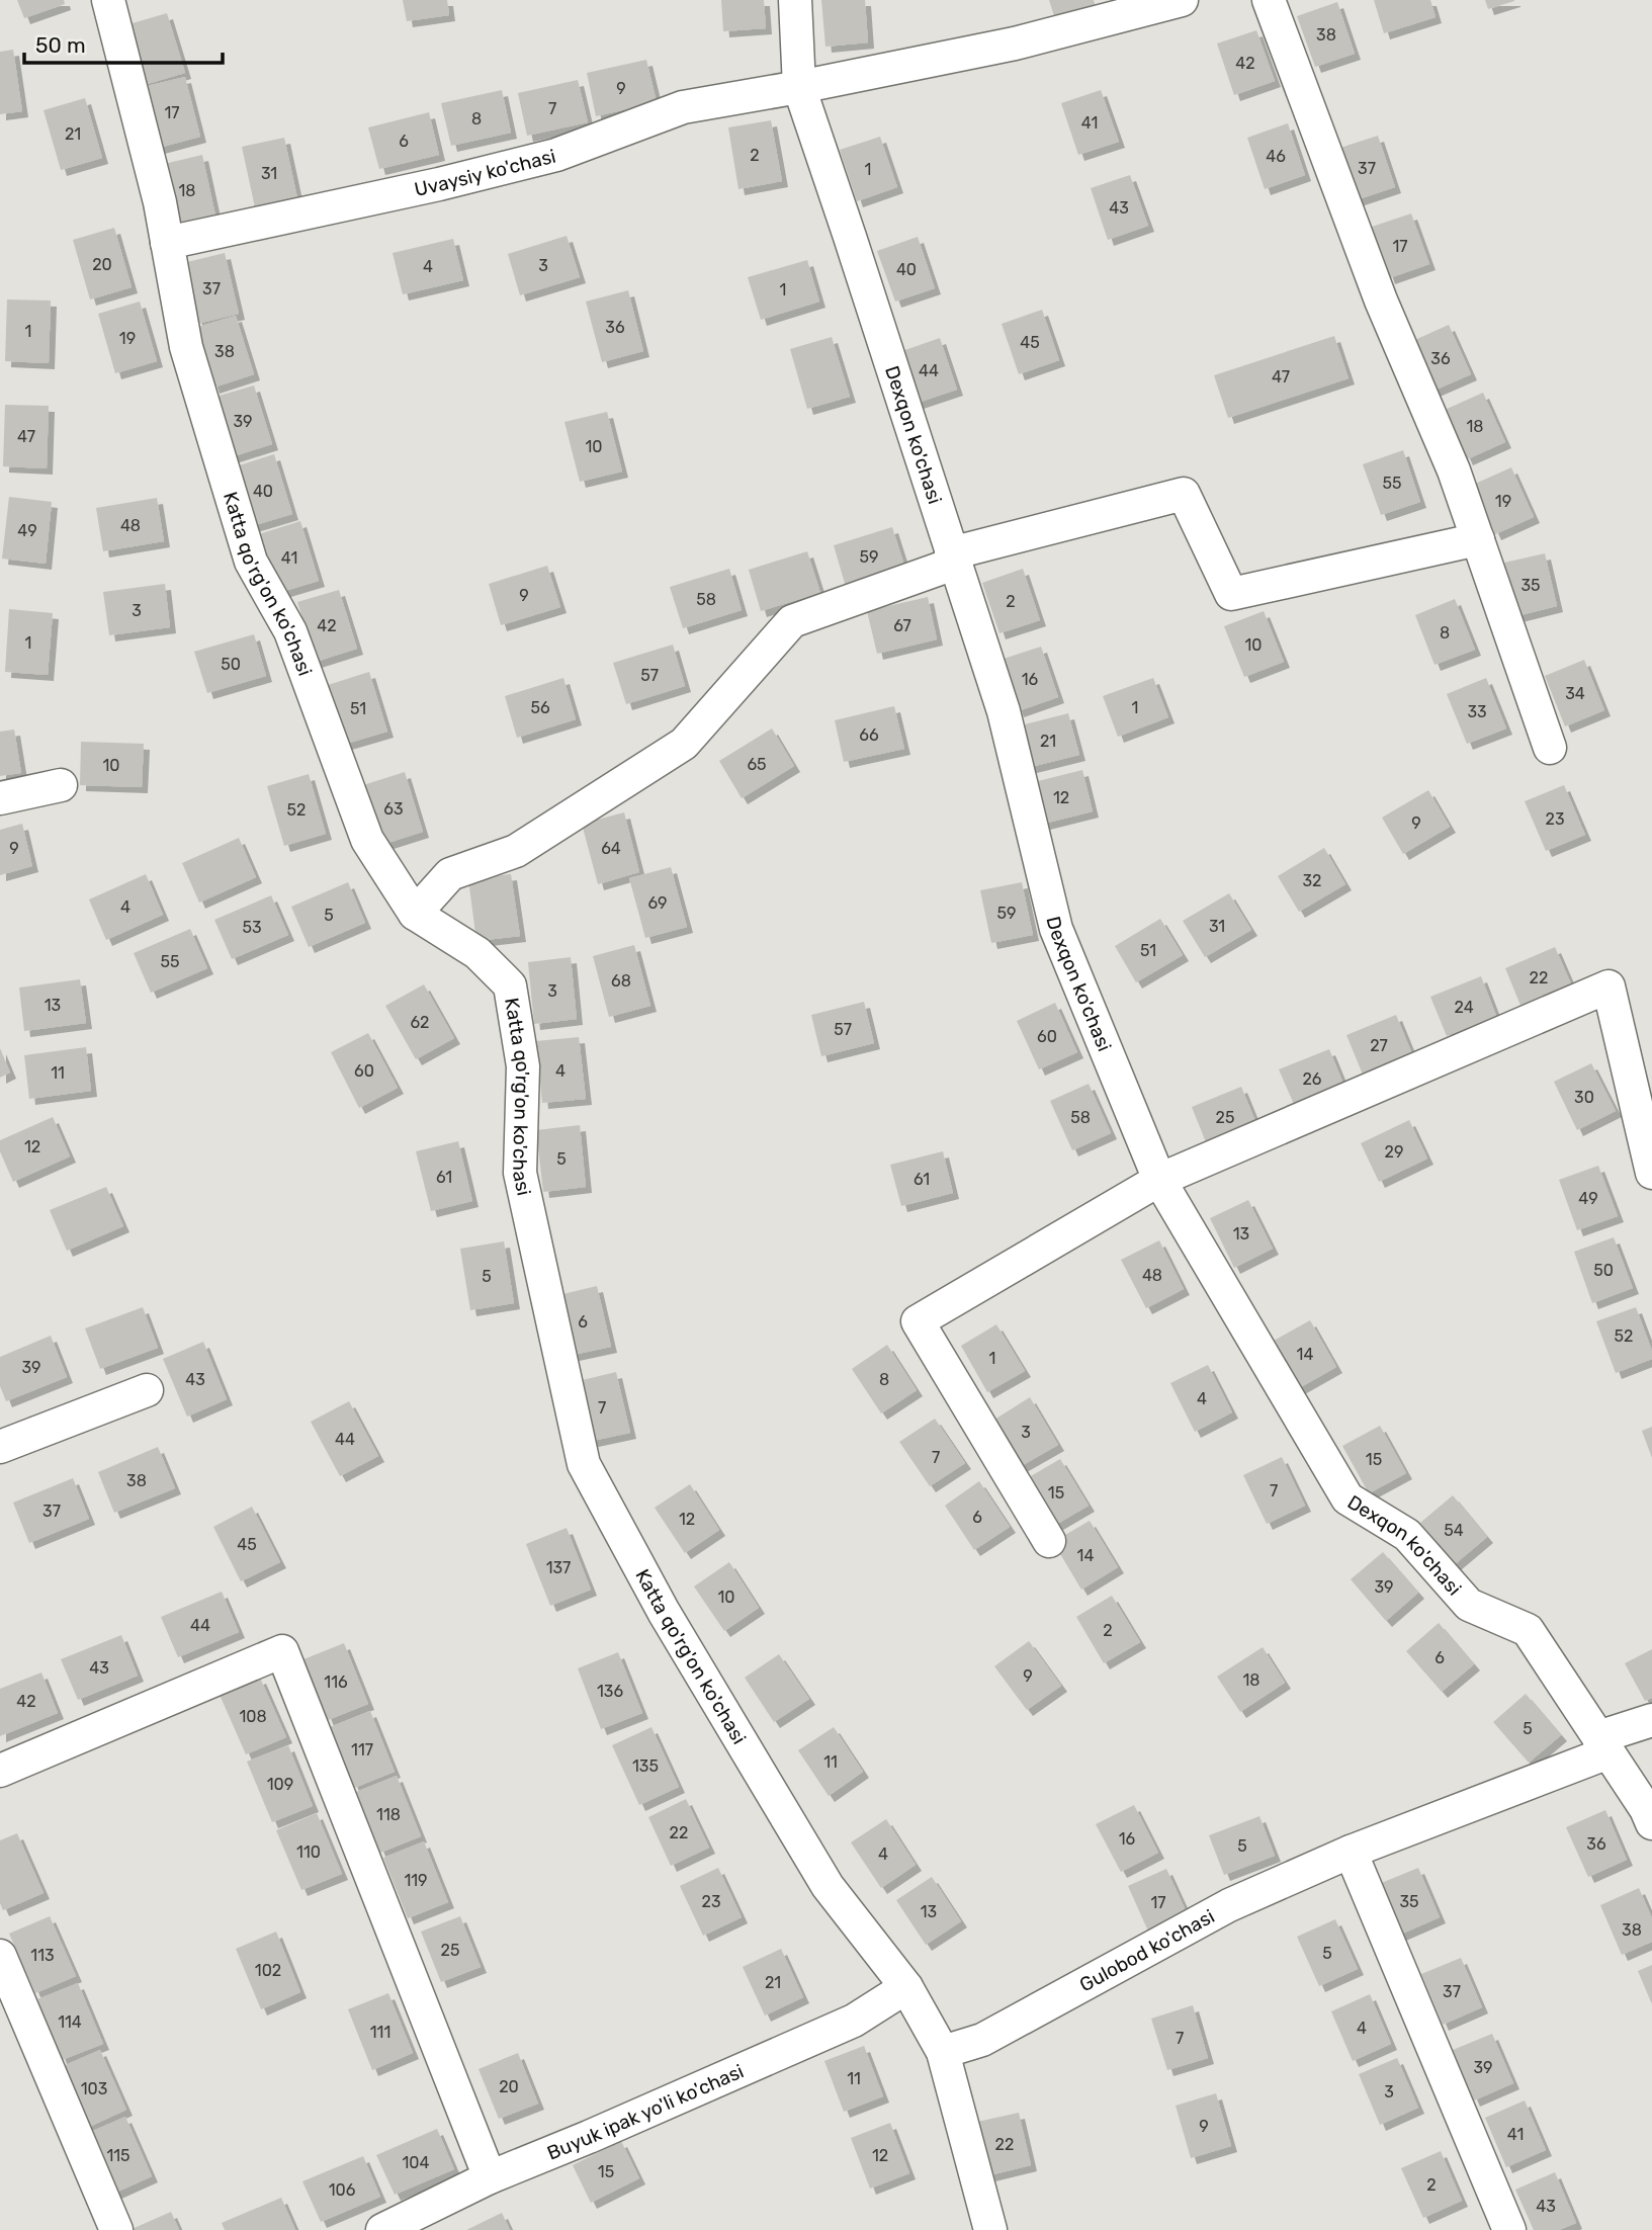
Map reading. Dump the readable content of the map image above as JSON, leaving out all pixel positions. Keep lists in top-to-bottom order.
{
  "streets": {
    "street": [
      "Uvaysiy ko'chasi",
      "Dexqon ko'chasi",
      "Katta qo'rg'on ko'chasi",
      "Gulobod ko'chasi",
      "Buyuk ipak yo'li ko'chasi"
    ]
  },
  "crossings": [
    ["Uvaysiy ko'chasi", "Dexqon ko'chasi"],
    ["Uvaysiy ko'chasi", "Katta qo'rg'on ko'chasi"],
    ["Dexqon ko'chasi", "Gulobod ko'chasi"],
    ["Katta qo'rg'on ko'chasi", "Buyuk ipak yo'li ko'chasi"]
  ],
  "house_numbers": [
    "38",
    "42",
    "9",
    "7",
    "17",
    "8",
    "41",
    "21",
    "6",
    "2",
    "46",
    "37",
    "1",
    "31",
    "18",
    "43",
    "17",
    "20",
    "3",
    "4",
    "40",
    "37",
    "1",
    "36",
    "1",
    "19",
    "45",
    "38",
    "36",
    "44",
    "47",
    "39",
    "18",
    "47",
    "10",
    "55",
    "40",
    "19",
    "48",
    "49",
    "59",
    "41",
    "35",
    "9",
    "58",
    "2",
    "3",
    "42",
    "67",
    "8",
    "1",
    "10",
    "50",
    "57",
    "16",
    "34",
    "56",
    "1",
    "51",
    "33",
    "66",
    "21",
    "65",
    "10",
    "12",
    "63",
    "52",
    "23",
    "9",
    "9",
    "64",
    "32",
    "69",
    "4",
    "59",
    "5",
    "31",
    "53",
    "51",
    "55",
    "22",
    "68",
    "3",
    "13",
    "24",
    "62",
    "57",
    "60",
    "27",
    "60",
    "4",
    "11",
    "26",
    "30",
    "58",
    "25",
    "12",
    "29",
    "5",
    "61",
    "61",
    "49",
    "13",
    "50",
    "48",
    "5",
    "6",
    "52",
    "14",
    "1",
    "39",
    "43",
    "8",
    "4",
    "7",
    "3",
    "44",
    "7",
    "15",
    "38",
    "7",
    "15",
    "37",
    "6",
    "12",
    "54",
    "45",
    "14",
    "137",
    "39",
    "10",
    "44",
    "2",
    "6",
    "43",
    "9",
    "18",
    "116",
    "136",
    "42",
    "108",
    "5",
    "117",
    "11",
    "135",
    "109",
    "118",
    "22",
    "16",
    "36",
    "5",
    "110",
    "4",
    "119",
    "23",
    "35",
    "17",
    "13",
    "38",
    "25",
    "5",
    "113",
    "102",
    "21",
    "37",
    "114",
    "4",
    "111",
    "7",
    "39",
    "11",
    "20",
    "103",
    "3",
    "9",
    "41",
    "22",
    "115",
    "12",
    "104",
    "15",
    "2",
    "106",
    "43"
  ],
  "scale_bar": "50 m"
}
